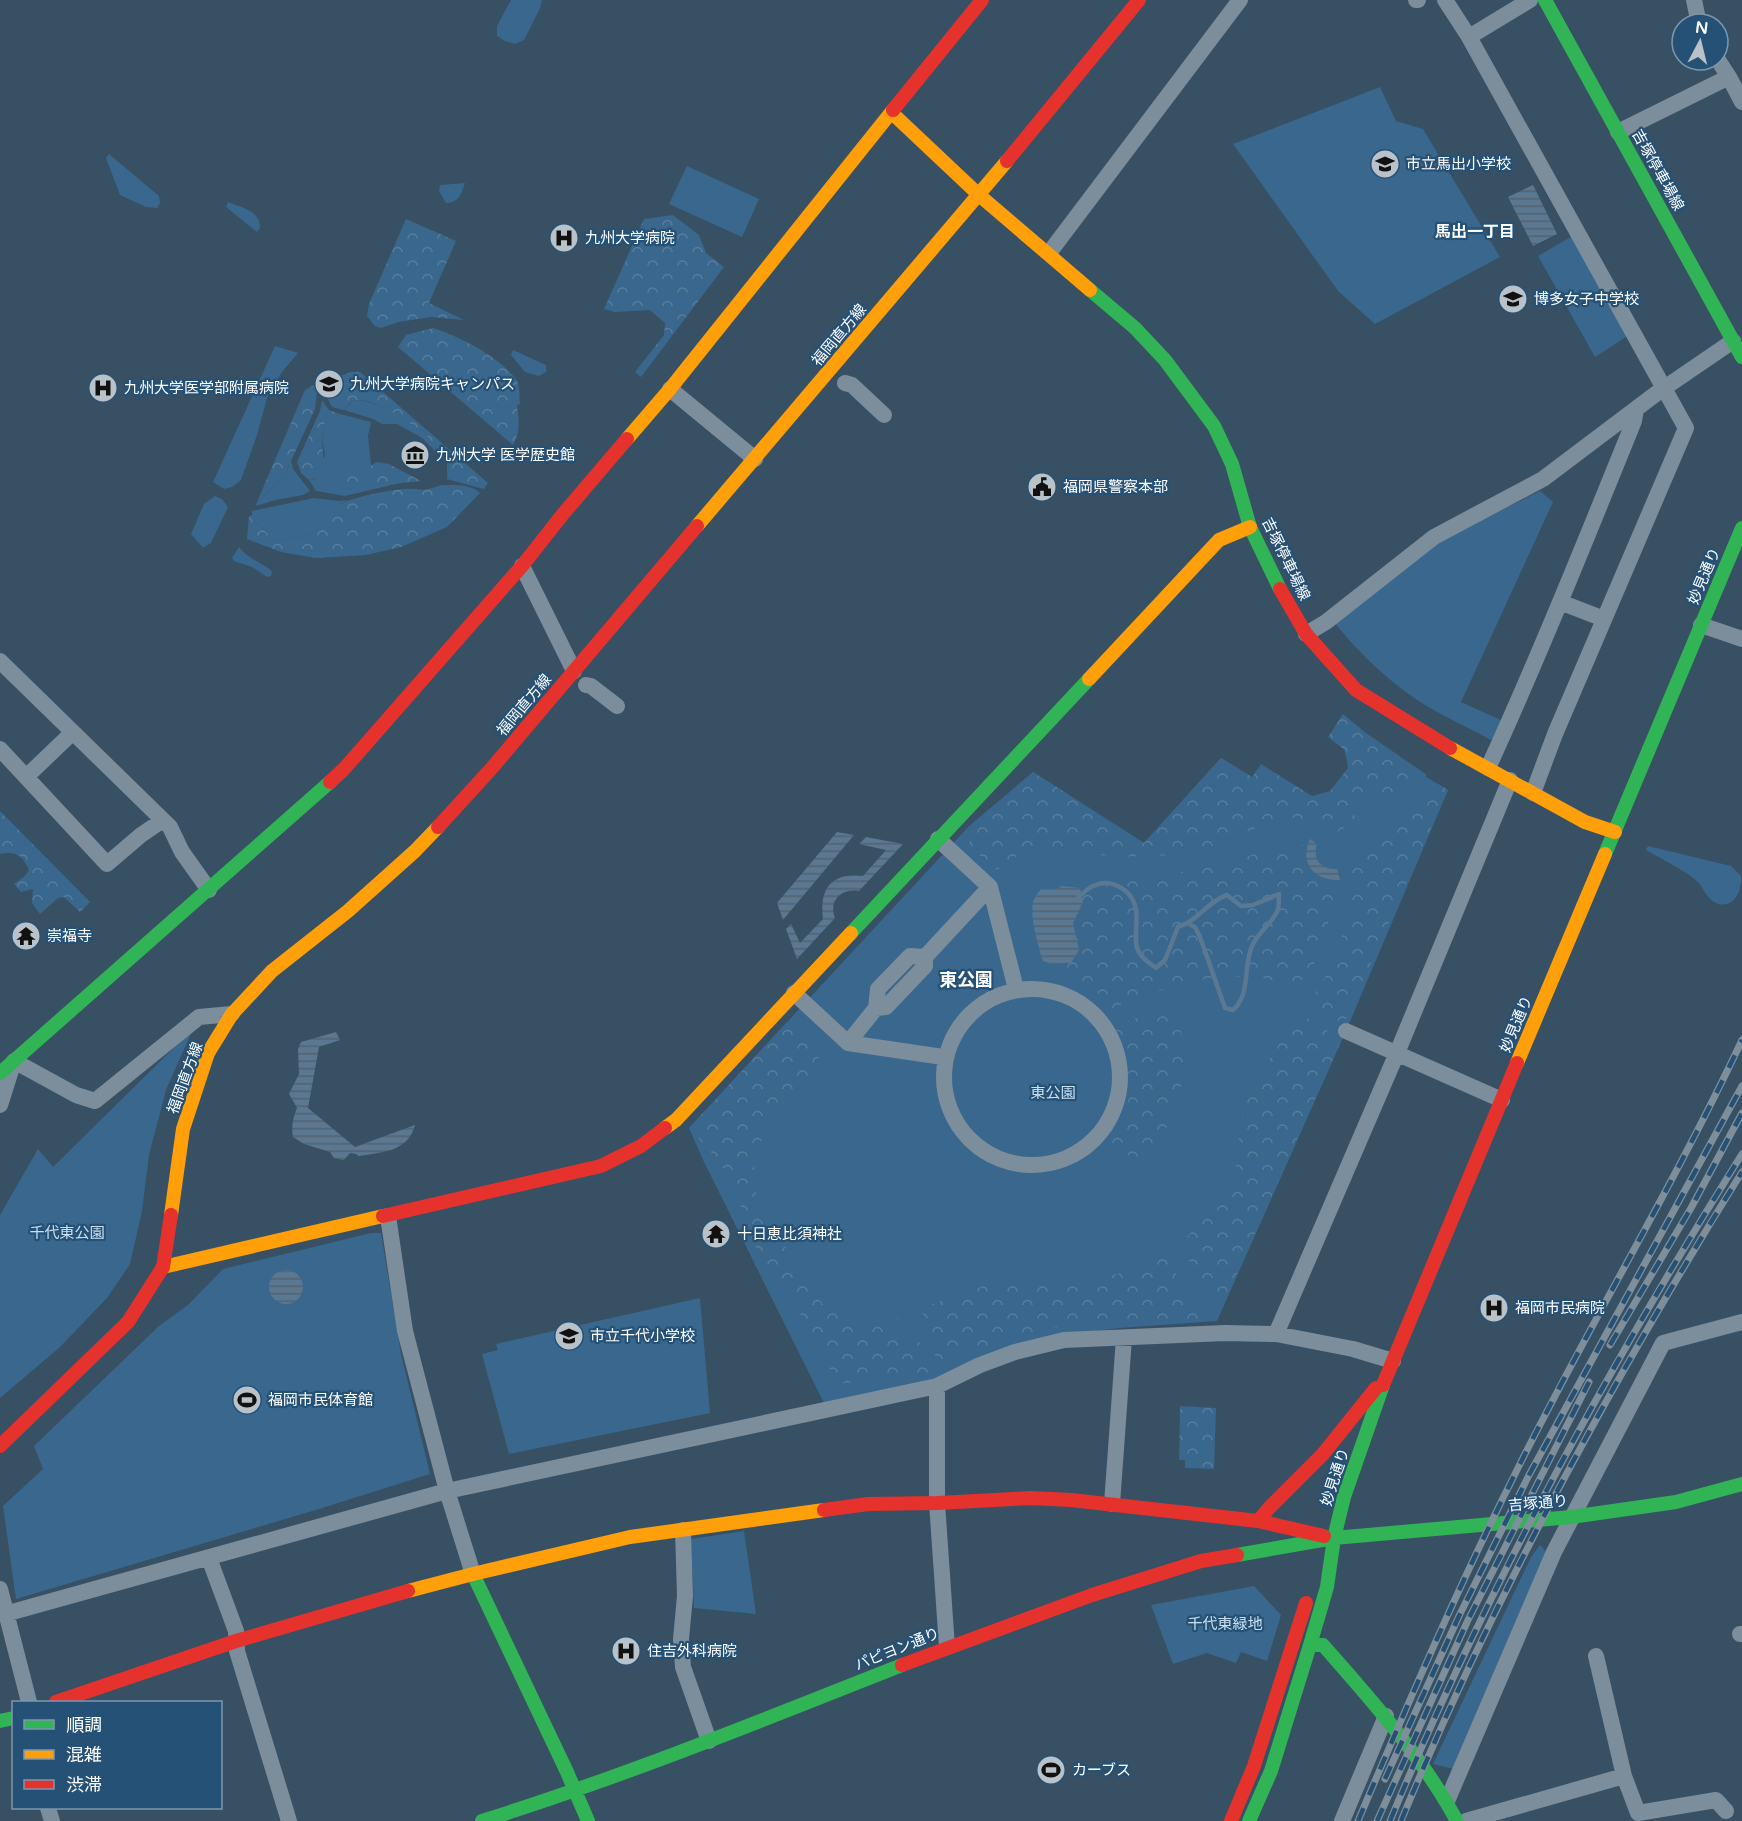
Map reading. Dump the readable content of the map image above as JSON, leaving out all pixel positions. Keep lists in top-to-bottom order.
{
  "streets": {
    "main road": [
      "吉塚停車場線",
      "福岡直方線",
      "妙見通り",
      "吉塚通り",
      "パピヨン通り"
    ]
  },
  "crossings": [
    ["吉塚停車場線", "福岡直方線"],
    ["吉塚停車場線", "妙見通り"],
    ["妙見通り", "吉塚通り"],
    ["妙見通り", "パピヨン通り"],
    ["吉塚通り", "パピヨン通り"]
  ],
  "districts": ["馬出一丁目", "東公園"],
  "parks": ["東公園", "千代東公園", "千代東緑地"],
  "places": {
    "school or university": [
      "市立馬出小学校",
      "博多女子中学校",
      "九州大学病院キャンパス",
      "市立千代小学校"
    ],
    "hospital": [
      "九州大学病院",
      "九州大学医学部附属病院",
      "福岡市民病院",
      "住吉外科病院"
    ],
    "museum": ["九州大学 医学歴史館"],
    "public building": ["福岡県警察本部"],
    "temple": ["崇福寺", "十日恵比須神社"],
    "sports": ["福岡市民体育館", "カーブス"]
  },
  "legend": ["順調", "混雑", "渋滞"],
  "north": "top"
}
